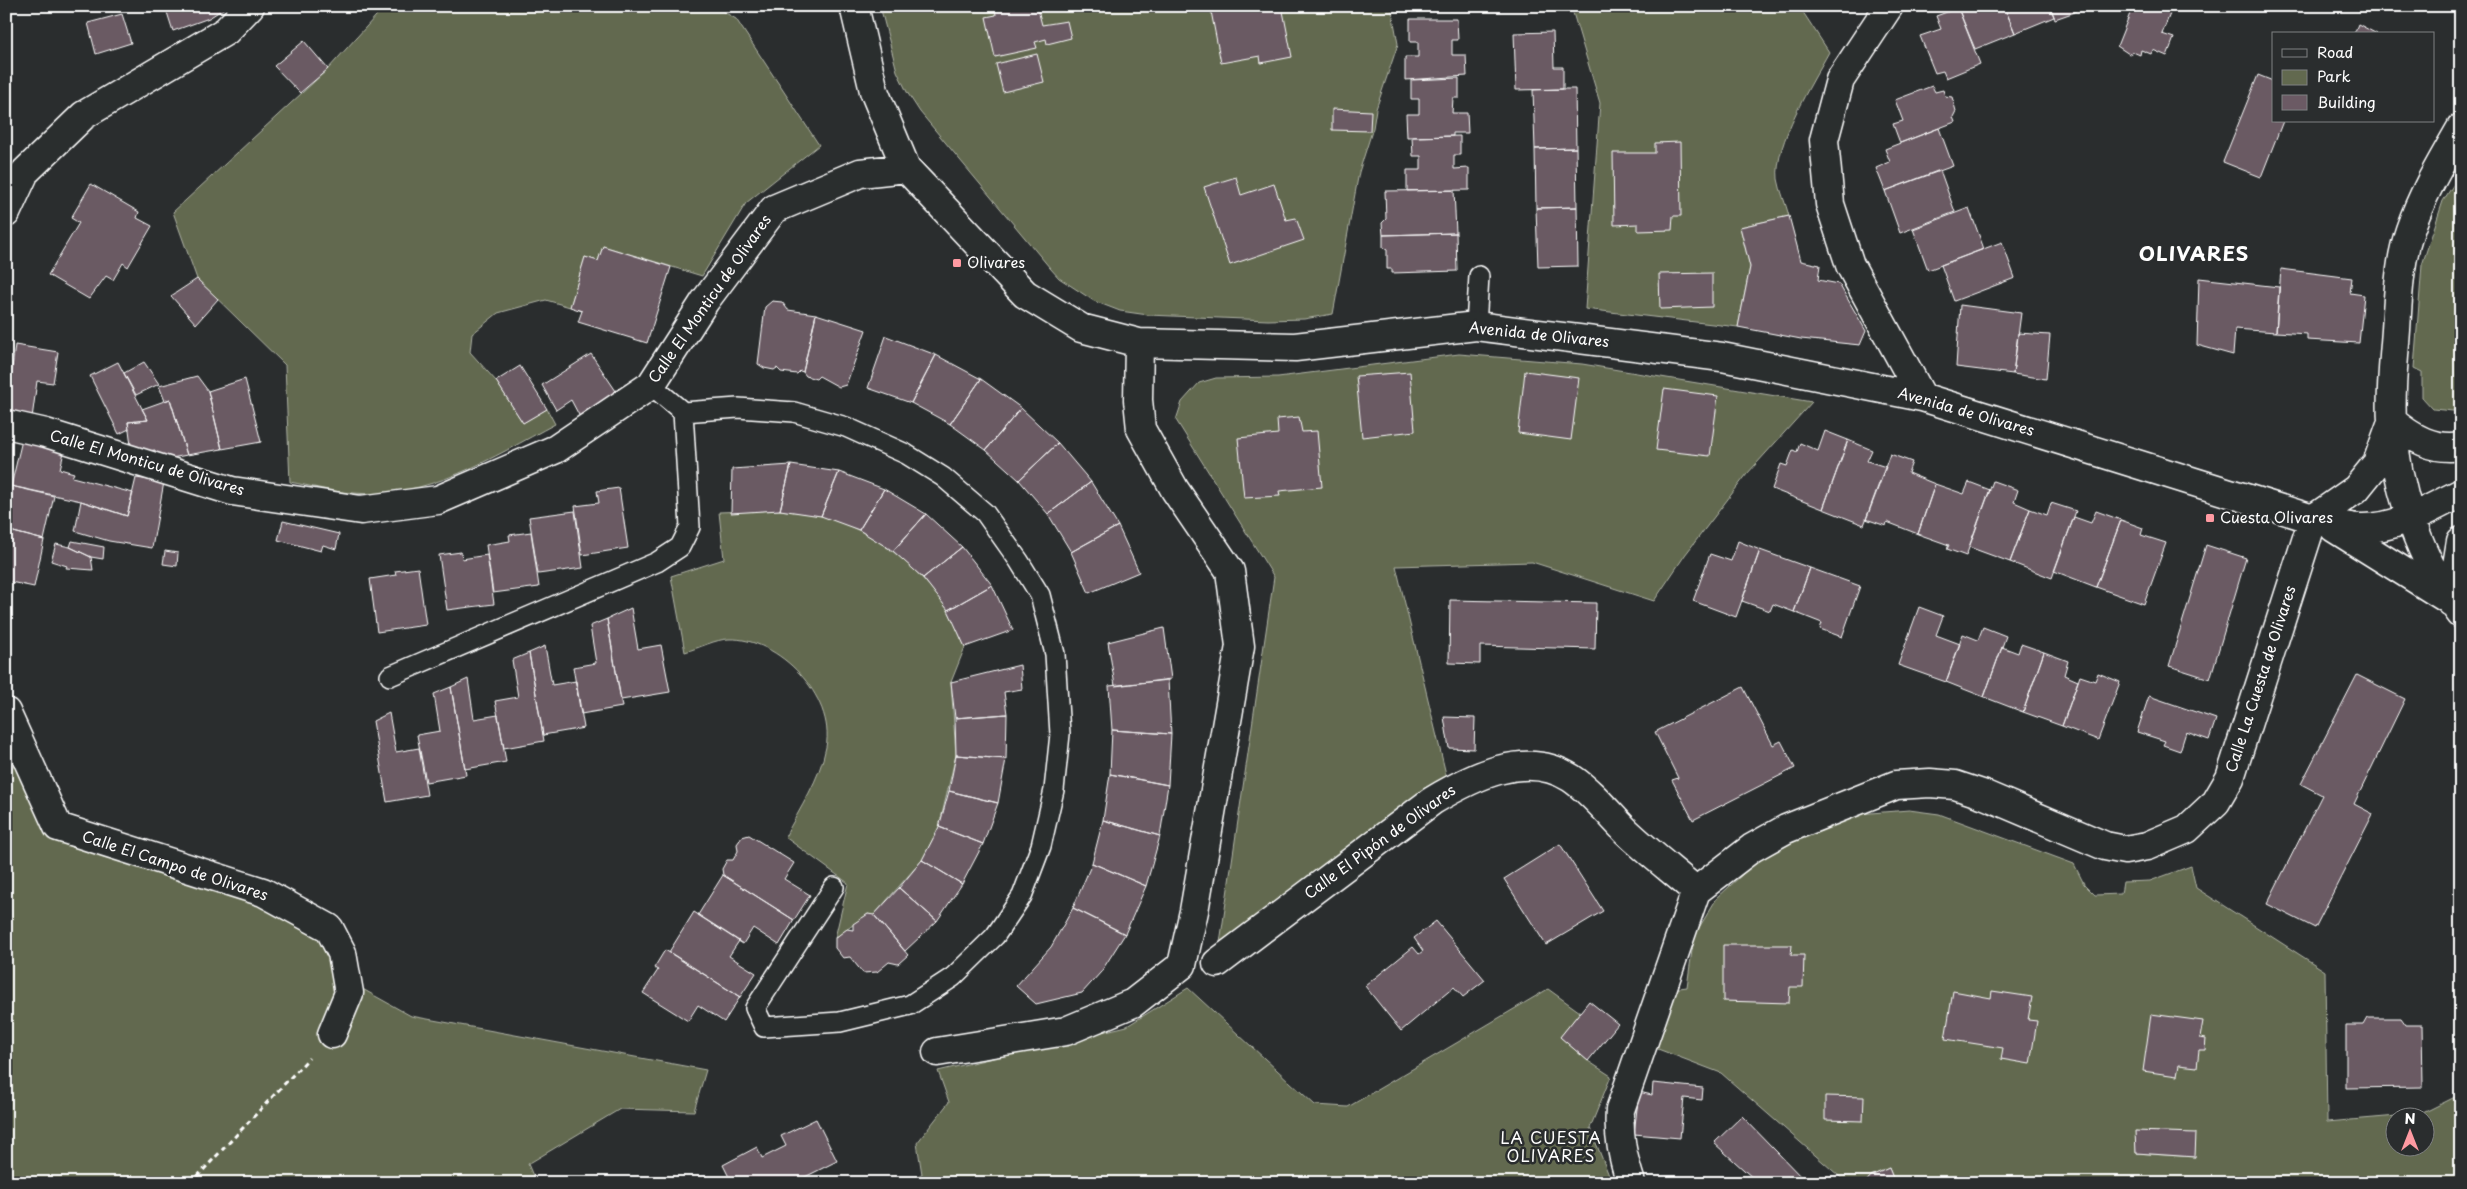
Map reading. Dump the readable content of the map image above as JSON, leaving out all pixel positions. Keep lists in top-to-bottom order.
{
  "streets": {
    "street": [
      "Calle El Monticu de Olivares",
      "Avenida de Olivares",
      "Calle La Cuesta de Olivares",
      "Calle El Pipón de Olivares",
      "Calle El Campo de Olivares"
    ]
  },
  "crossings": [
    ["Calle El Monticu de Olivares", "Avenida de Olivares"],
    ["Avenida de Olivares", "Calle La Cuesta de Olivares"],
    ["Calle La Cuesta de Olivares", "Calle El Pipón de Olivares"]
  ],
  "districts": ["OLIVARES", "LA CUESTA OLIVARES"],
  "places": {
    "transit": ["Olivares", "Cuesta Olivares"]
  },
  "legend": ["Road", "Park", "Building"],
  "north": "top"
}
